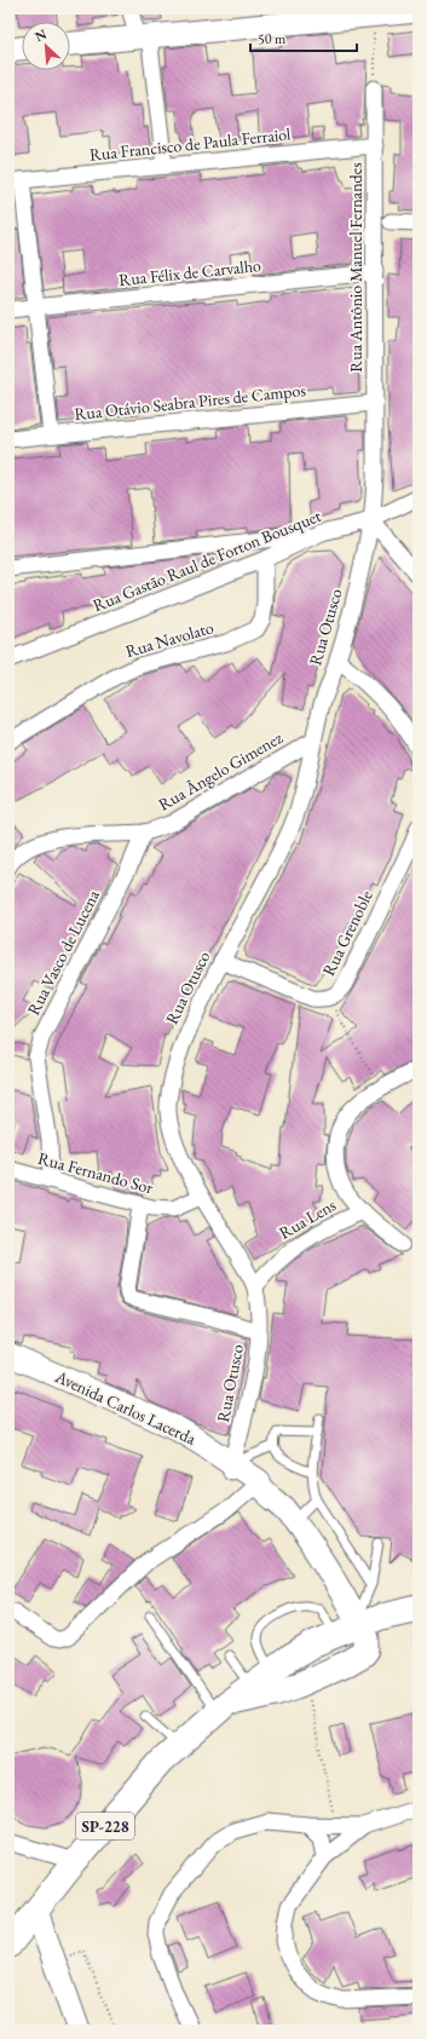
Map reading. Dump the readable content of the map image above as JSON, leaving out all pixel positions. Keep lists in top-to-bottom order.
{
  "streets": {
    "main road": ["Avenida Carlos Lacerda", "SP-228"],
    "street": [
      "Rua Francisco de Paula Ferraiol",
      "Rua Antônio Manuel Fernandes",
      "Rua Félix de Carvalho",
      "Rua Otávio Seabra Pires de Campos",
      "Rua Gastão Raul de Forton Bousquet",
      "Rua Otusco",
      "Rua Navolato",
      "Rua Ângelo Gimenez",
      "Rua Grenoble",
      "Rua Vasco de Lucena",
      "Rua Fernando Sor",
      "Rua Lens"
    ]
  },
  "crossings": [
    ["Rua Francisco de Paula Ferraiol", "Rua Antônio Manuel Fernandes"],
    ["Rua Antônio Manuel Fernandes", "Rua Félix de Carvalho"],
    ["Rua Antônio Manuel Fernandes", "Rua Otávio Seabra Pires de Campos"],
    ["Rua Antônio Manuel Fernandes", "Rua Gastão Raul de Forton Bousquet"],
    ["Rua Antônio Manuel Fernandes", "Rua Otusco"],
    ["Rua Gastão Raul de Forton Bousquet", "Rua Otusco"],
    ["Rua Gastão Raul de Forton Bousquet", "Rua Navolato"],
    ["Rua Otusco", "Rua Ângelo Gimenez"],
    ["Rua Otusco", "Rua Grenoble"],
    ["Rua Otusco", "Rua Fernando Sor"],
    ["Rua Otusco", "Rua Lens"],
    ["Rua Otusco", "Avenida Carlos Lacerda"],
    ["Rua Ângelo Gimenez", "Rua Vasco de Lucena"],
    ["Rua Vasco de Lucena", "Rua Fernando Sor"],
    ["Avenida Carlos Lacerda", "SP-228"]
  ],
  "scale_bar": "50 m",
  "north": "top left"
}
